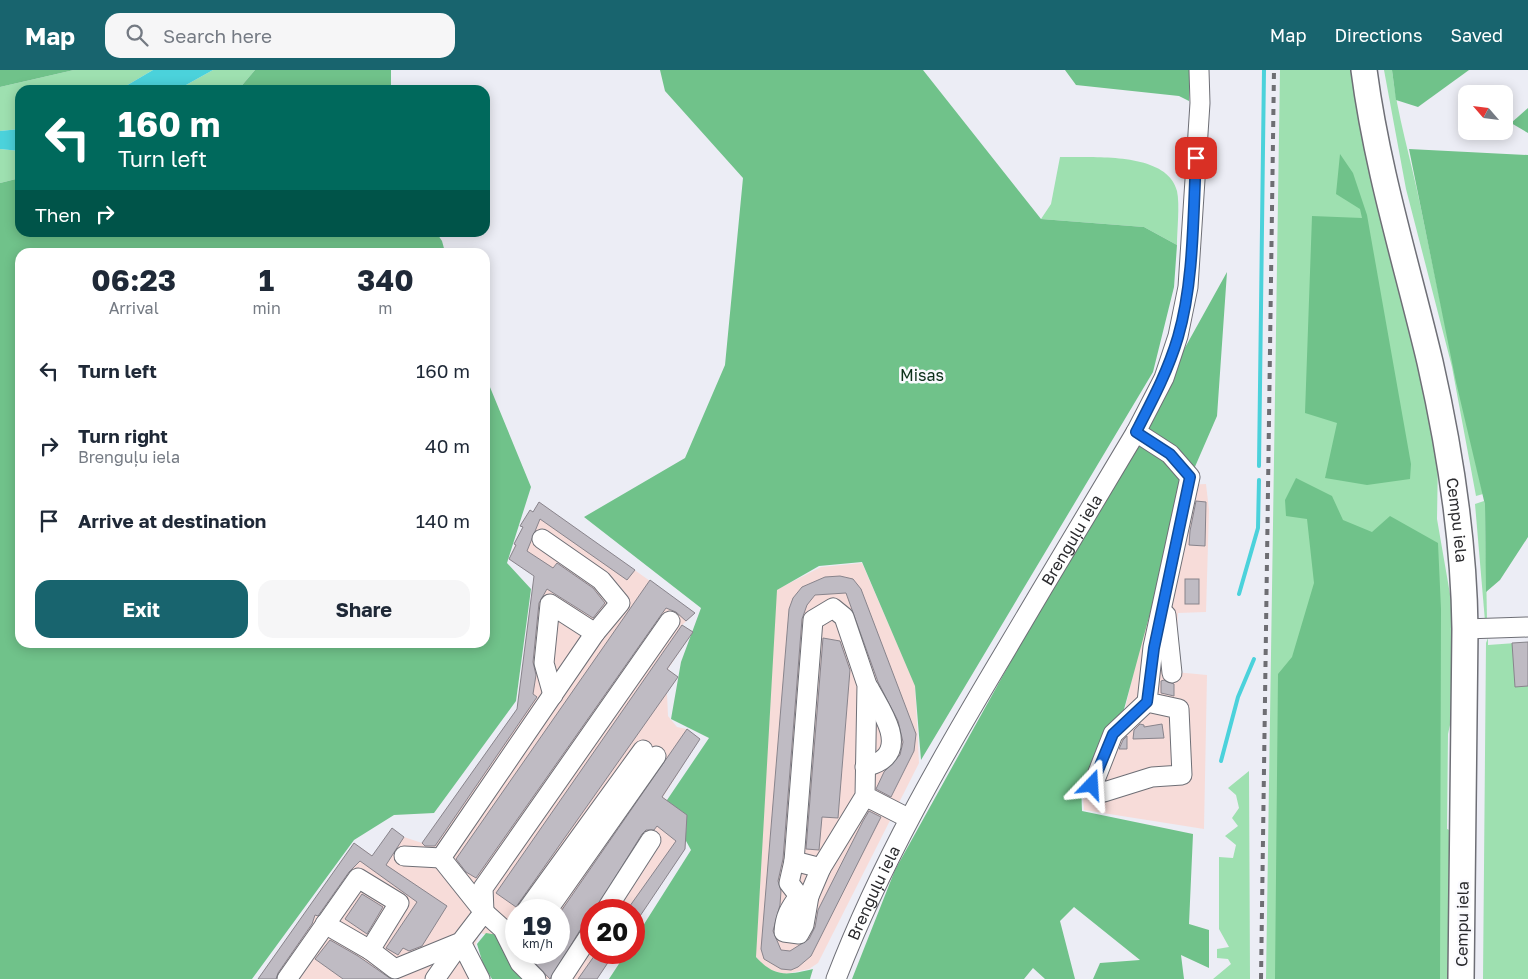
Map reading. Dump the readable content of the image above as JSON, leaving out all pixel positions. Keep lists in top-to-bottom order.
{
  "streets": {
    "main road": ["Cempu iela"],
    "street": ["Brenguļu iela"]
  },
  "parks": ["Misas"],
  "north": "top left",
  "page": {
    "header": "Map",
    "search": "Search here",
    "nav": ["Map", "Directions", "Saved"],
    "turn": ["160 m", "Turn left"],
    "then": "Then",
    "eta": [
      "06:23",
      "Arrival",
      "1",
      "min",
      "340",
      "m"
    ],
    "list": [
      {
        "name": "Turn left",
        "value": "160 m"
      },
      {
        "name": "Turn right",
        "note": "Brenguļu iela",
        "value": "40 m"
      },
      {
        "name": "Arrive at destination",
        "value": "140 m"
      }
    ],
    "buttons": ["Exit", "Share"],
    "speed": "19 km/h",
    "limit": "20"
  }
}
